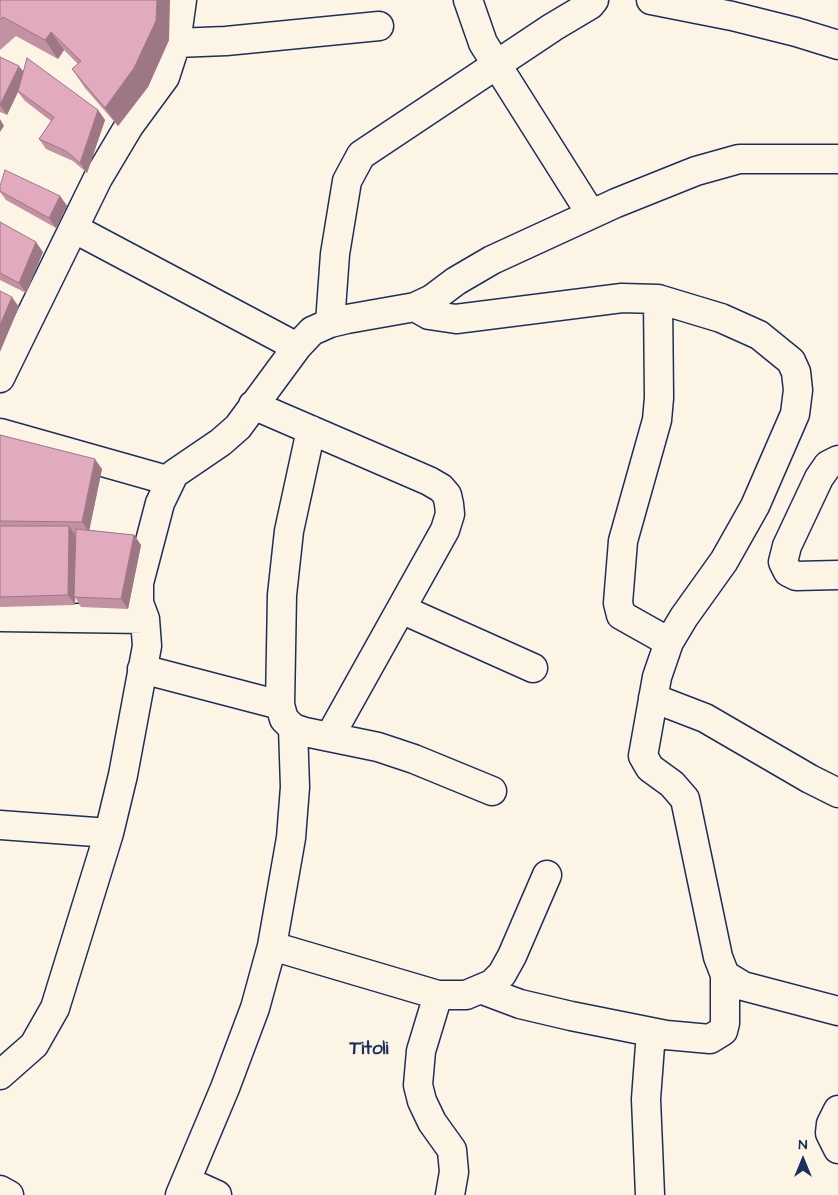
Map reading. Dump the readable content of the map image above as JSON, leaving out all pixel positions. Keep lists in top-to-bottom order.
{
  "districts": ["Titoli"],
  "north": "top"
}
